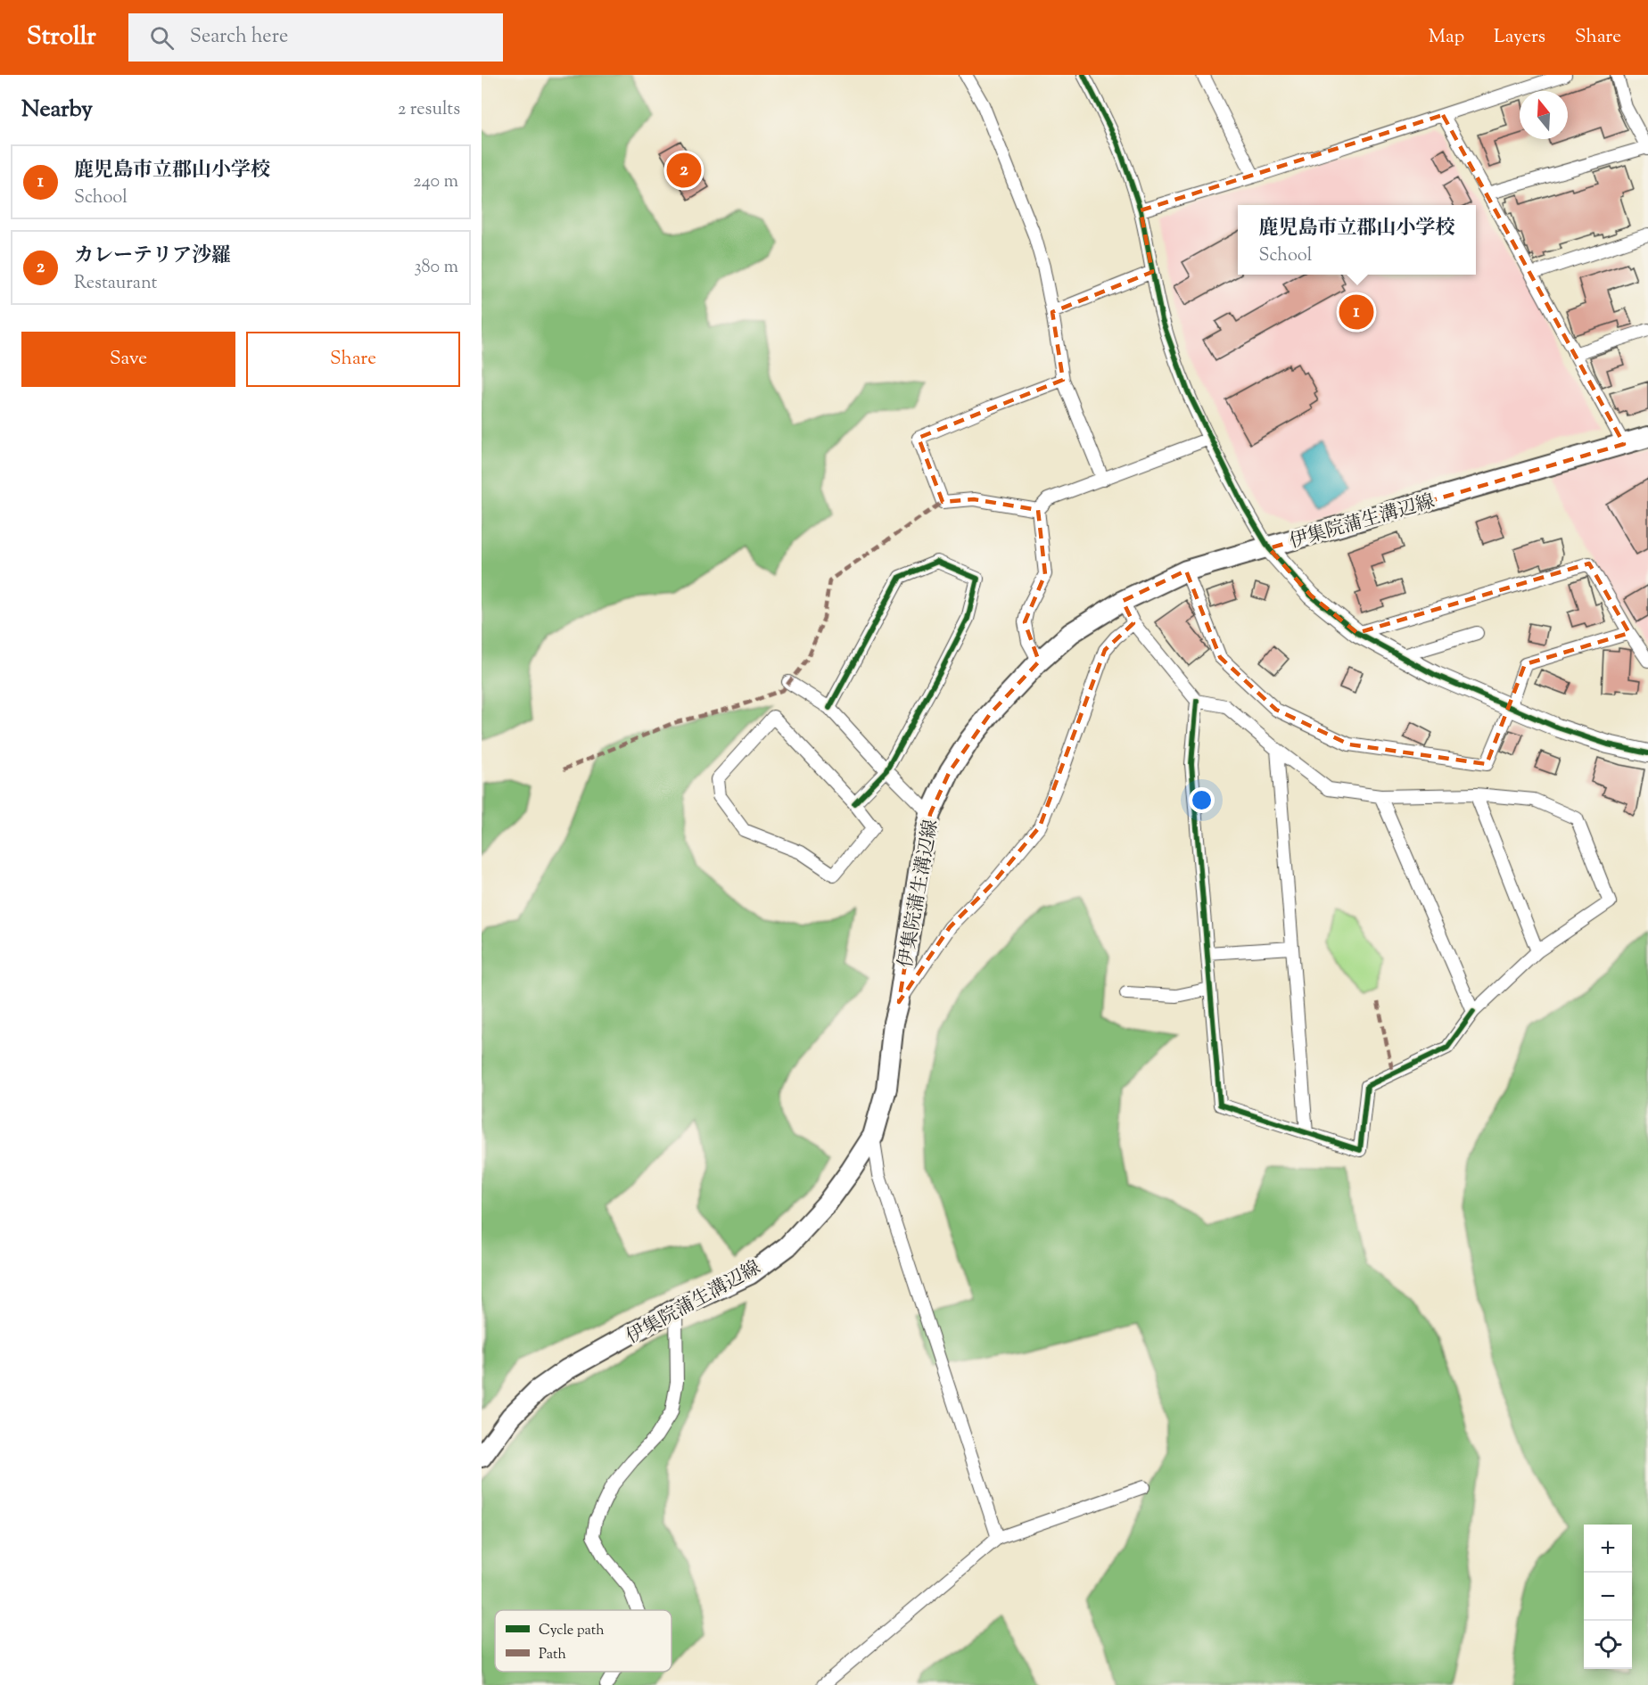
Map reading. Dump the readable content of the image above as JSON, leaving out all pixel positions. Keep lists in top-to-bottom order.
{
  "streets": {
    "main road": ["伊集院蒲生溝辺線"]
  },
  "legend": ["Cycle path", "Path"],
  "north": "top",
  "page": {
    "header": "Strollr",
    "search": "Search here",
    "nav": ["Map", "Layers", "Share"],
    "heading": ["Nearby", "2 results"],
    "list": [
      {
        "mark": "1",
        "name": "鹿児島市立郡山小学校",
        "note": "School",
        "value": "240 m"
      },
      {
        "mark": "2",
        "name": "カレーテリア沙羅",
        "note": "Restaurant",
        "value": "380 m"
      }
    ],
    "pins": ["2", "1"],
    "popup": ["鹿児島市立郡山小学校", "School"],
    "buttons": ["Save", "Share"],
    "map_buttons": ["+", "−"]
  }
}
